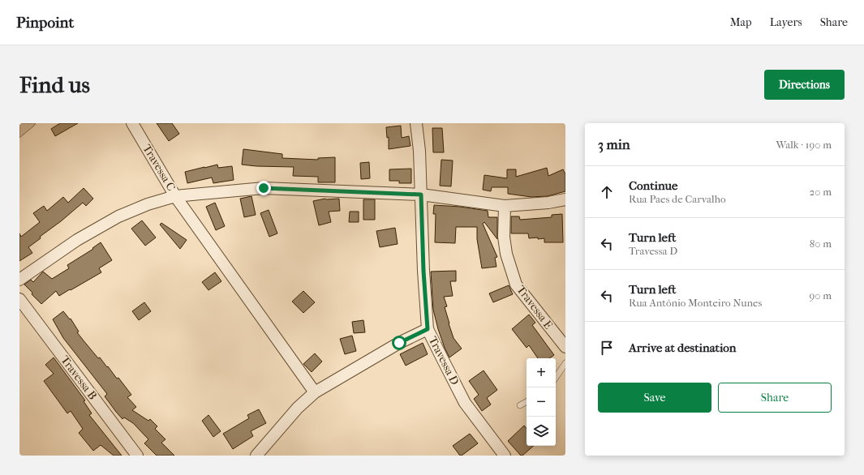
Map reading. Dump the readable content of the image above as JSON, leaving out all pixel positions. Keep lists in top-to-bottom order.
{
  "streets": {
    "street": [
      "Travessa C",
      "Travessa E",
      "Travessa D",
      "Travessa B"
    ]
  },
  "page": {
    "header": "Pinpoint",
    "nav": ["Map", "Layers", "Share"],
    "buttons": [
      "Directions",
      ["Save", "Share"]
    ],
    "title": "Find us",
    "heading": ["3 min", "Walk · 190 m"],
    "list": [
      ["Continue", "Rua Paes de Carvalho", "20 m"],
      ["Turn left", "Travessa D", "80 m"],
      ["Turn left", "Rua Antônio Monteiro Nunes", "90 m"],
      "Arrive at destination"
    ],
    "map_buttons": ["+", "−"]
  }
}
